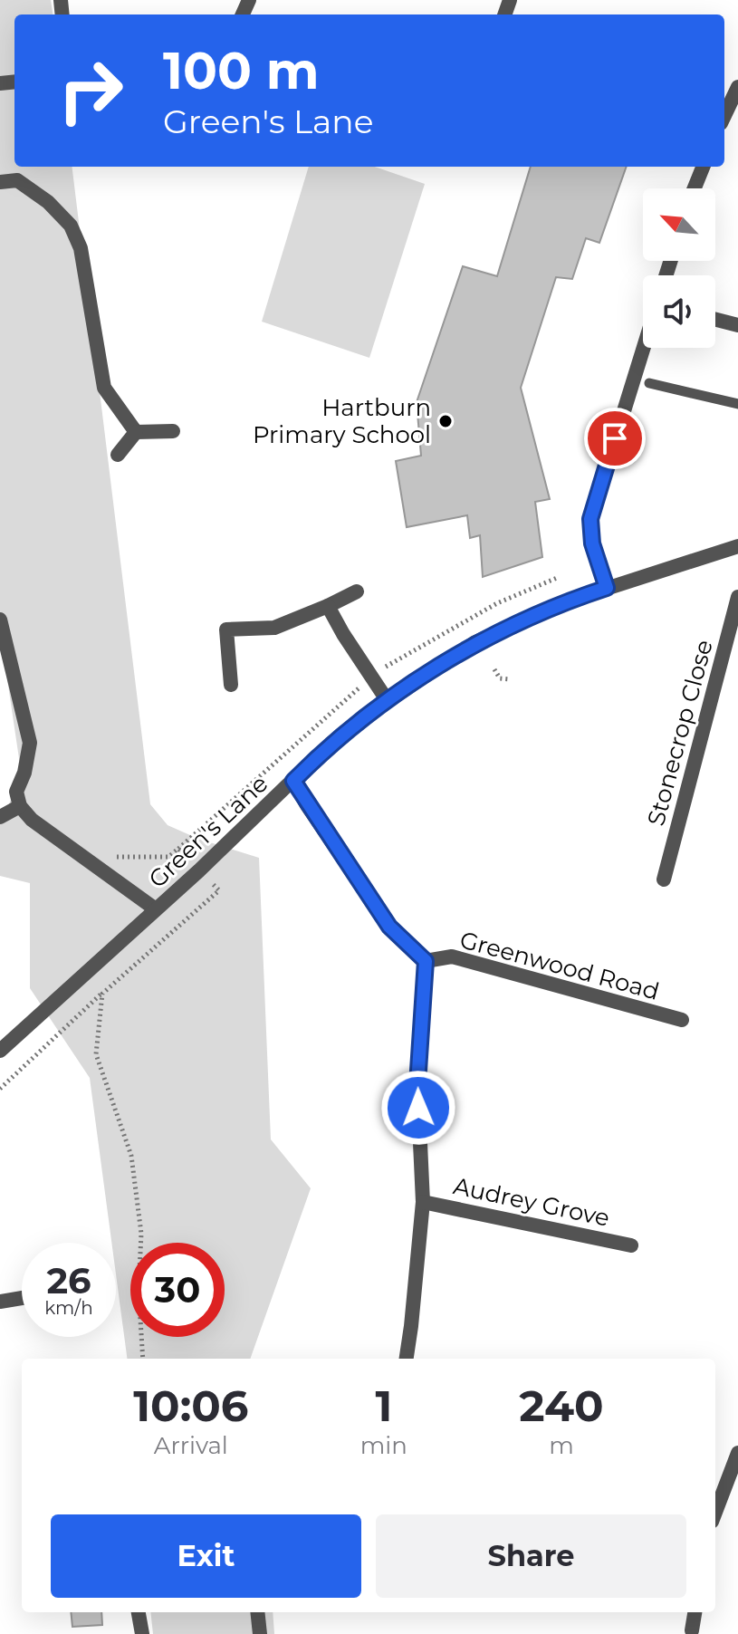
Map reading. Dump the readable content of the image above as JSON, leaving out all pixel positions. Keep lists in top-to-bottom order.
{
  "streets": {
    "street": [
      "Stonecrop Close",
      "Green's Lane",
      "Greenwood Road",
      "Audrey Grove"
    ]
  },
  "places": ["Hartburn Primary School"],
  "north": "top left",
  "page": {
    "turn": ["100 m", "Green's Lane"],
    "speed": "26 km/h",
    "limit": "30",
    "eta": [
      "10:06",
      "Arrival",
      "1",
      "min",
      "240",
      "m"
    ],
    "buttons": ["Exit", "Share"]
  }
}
